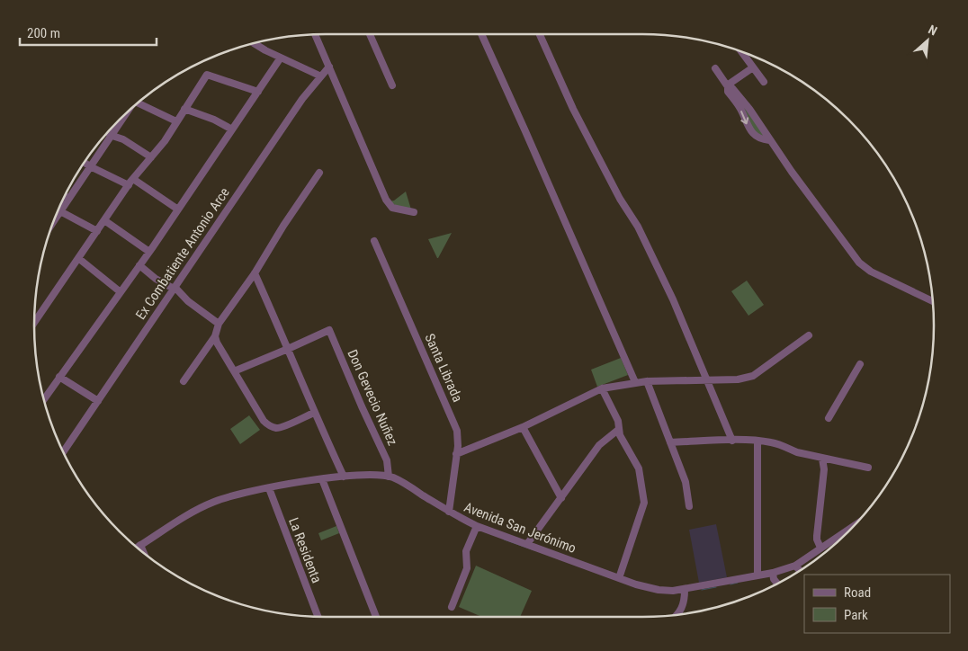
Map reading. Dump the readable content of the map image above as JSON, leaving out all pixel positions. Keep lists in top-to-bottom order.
{
  "streets": {
    "street": [
      "Ex Combatiente Antonio Arce",
      "Santa Librada",
      "Don Gevecio Nuñez",
      "Avenida San Jerónimo",
      "La Residenta"
    ]
  },
  "crossings": [
    ["Santa Librada", "Avenida San Jerónimo"],
    ["Don Gevecio Nuñez", "Avenida San Jerónimo"],
    ["Avenida San Jerónimo", "La Residenta"]
  ],
  "legend": ["Road", "Park"],
  "scale_bar": "200 m",
  "north": "top right"
}
